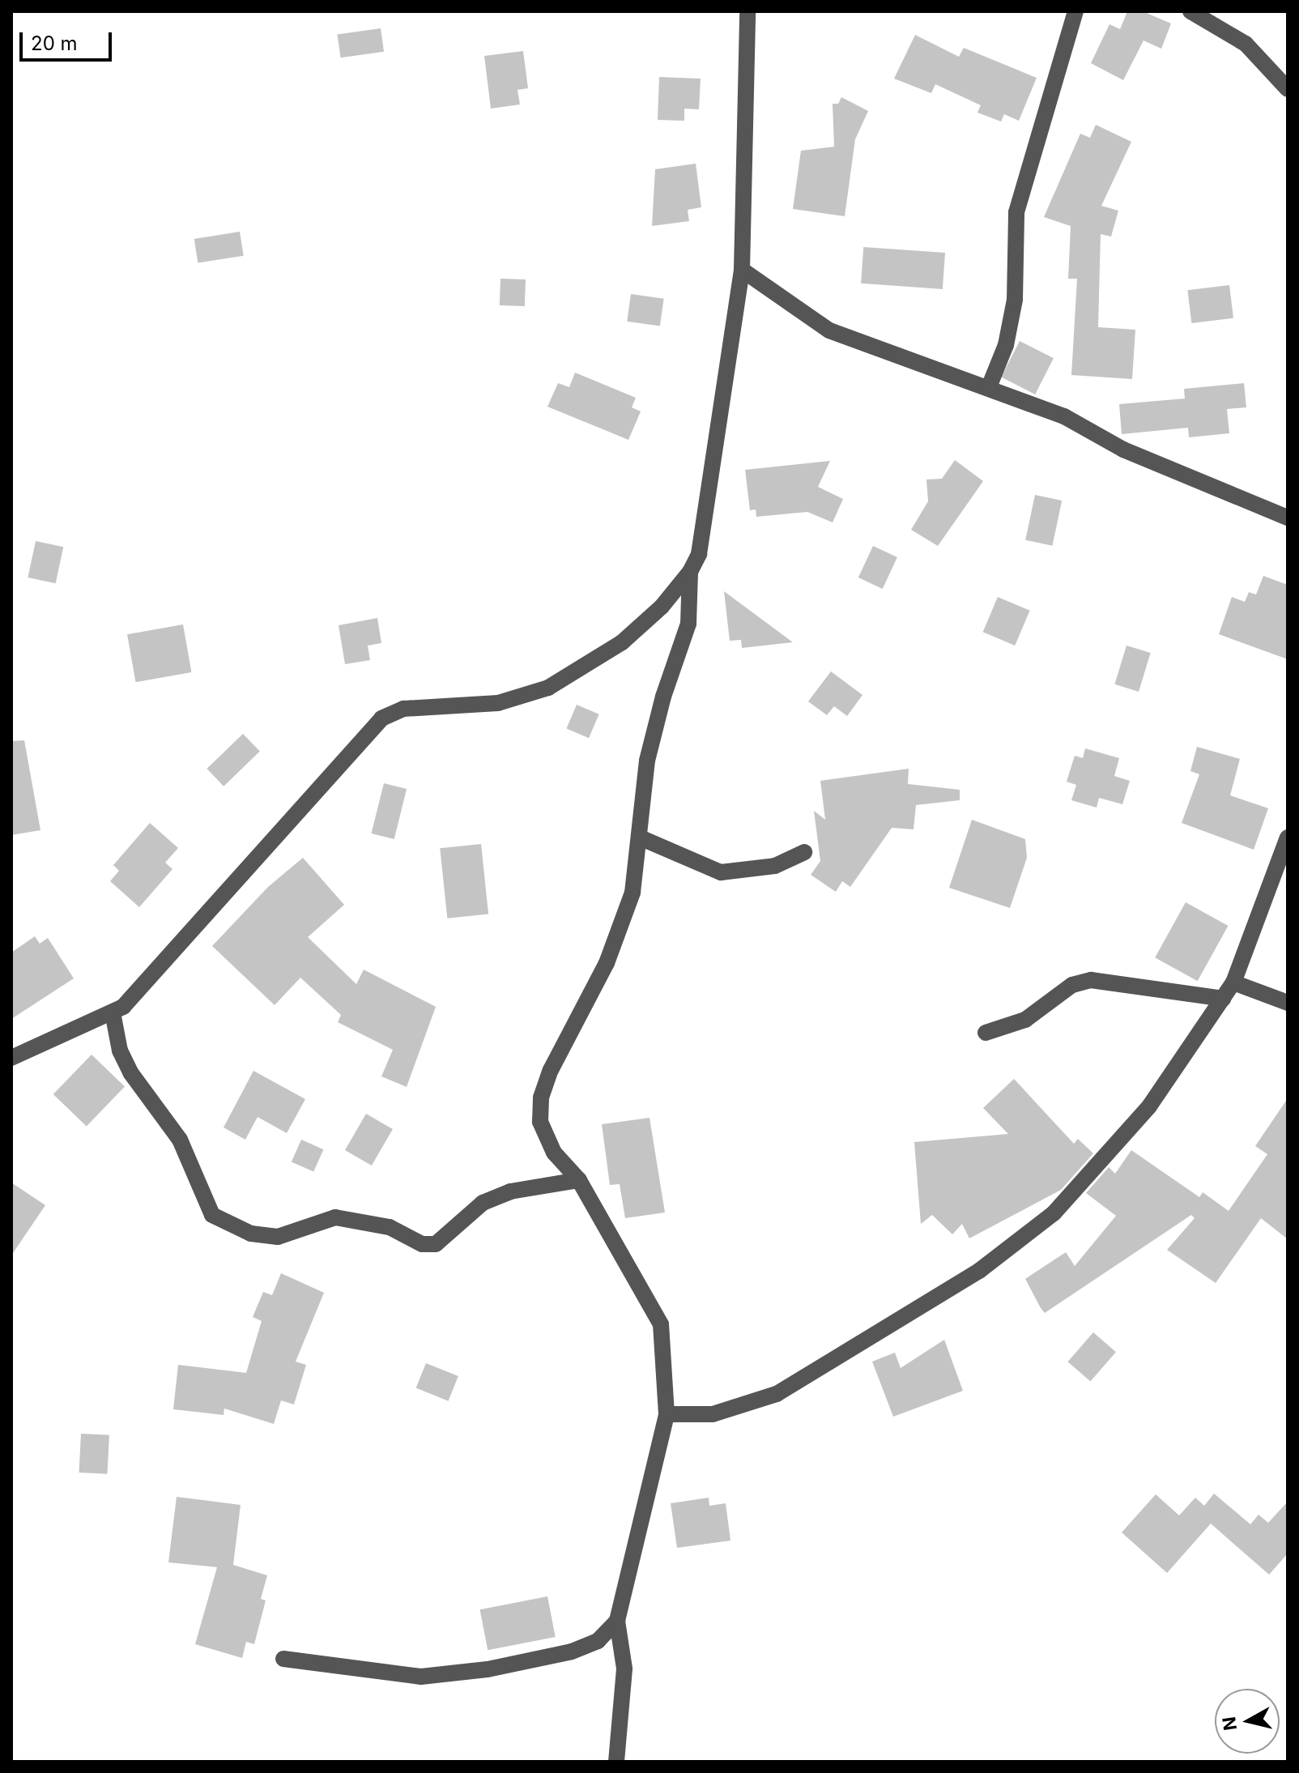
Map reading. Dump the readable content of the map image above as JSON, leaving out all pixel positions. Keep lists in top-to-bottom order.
{
  "scale_bar": "20 m",
  "north": "left"
}
